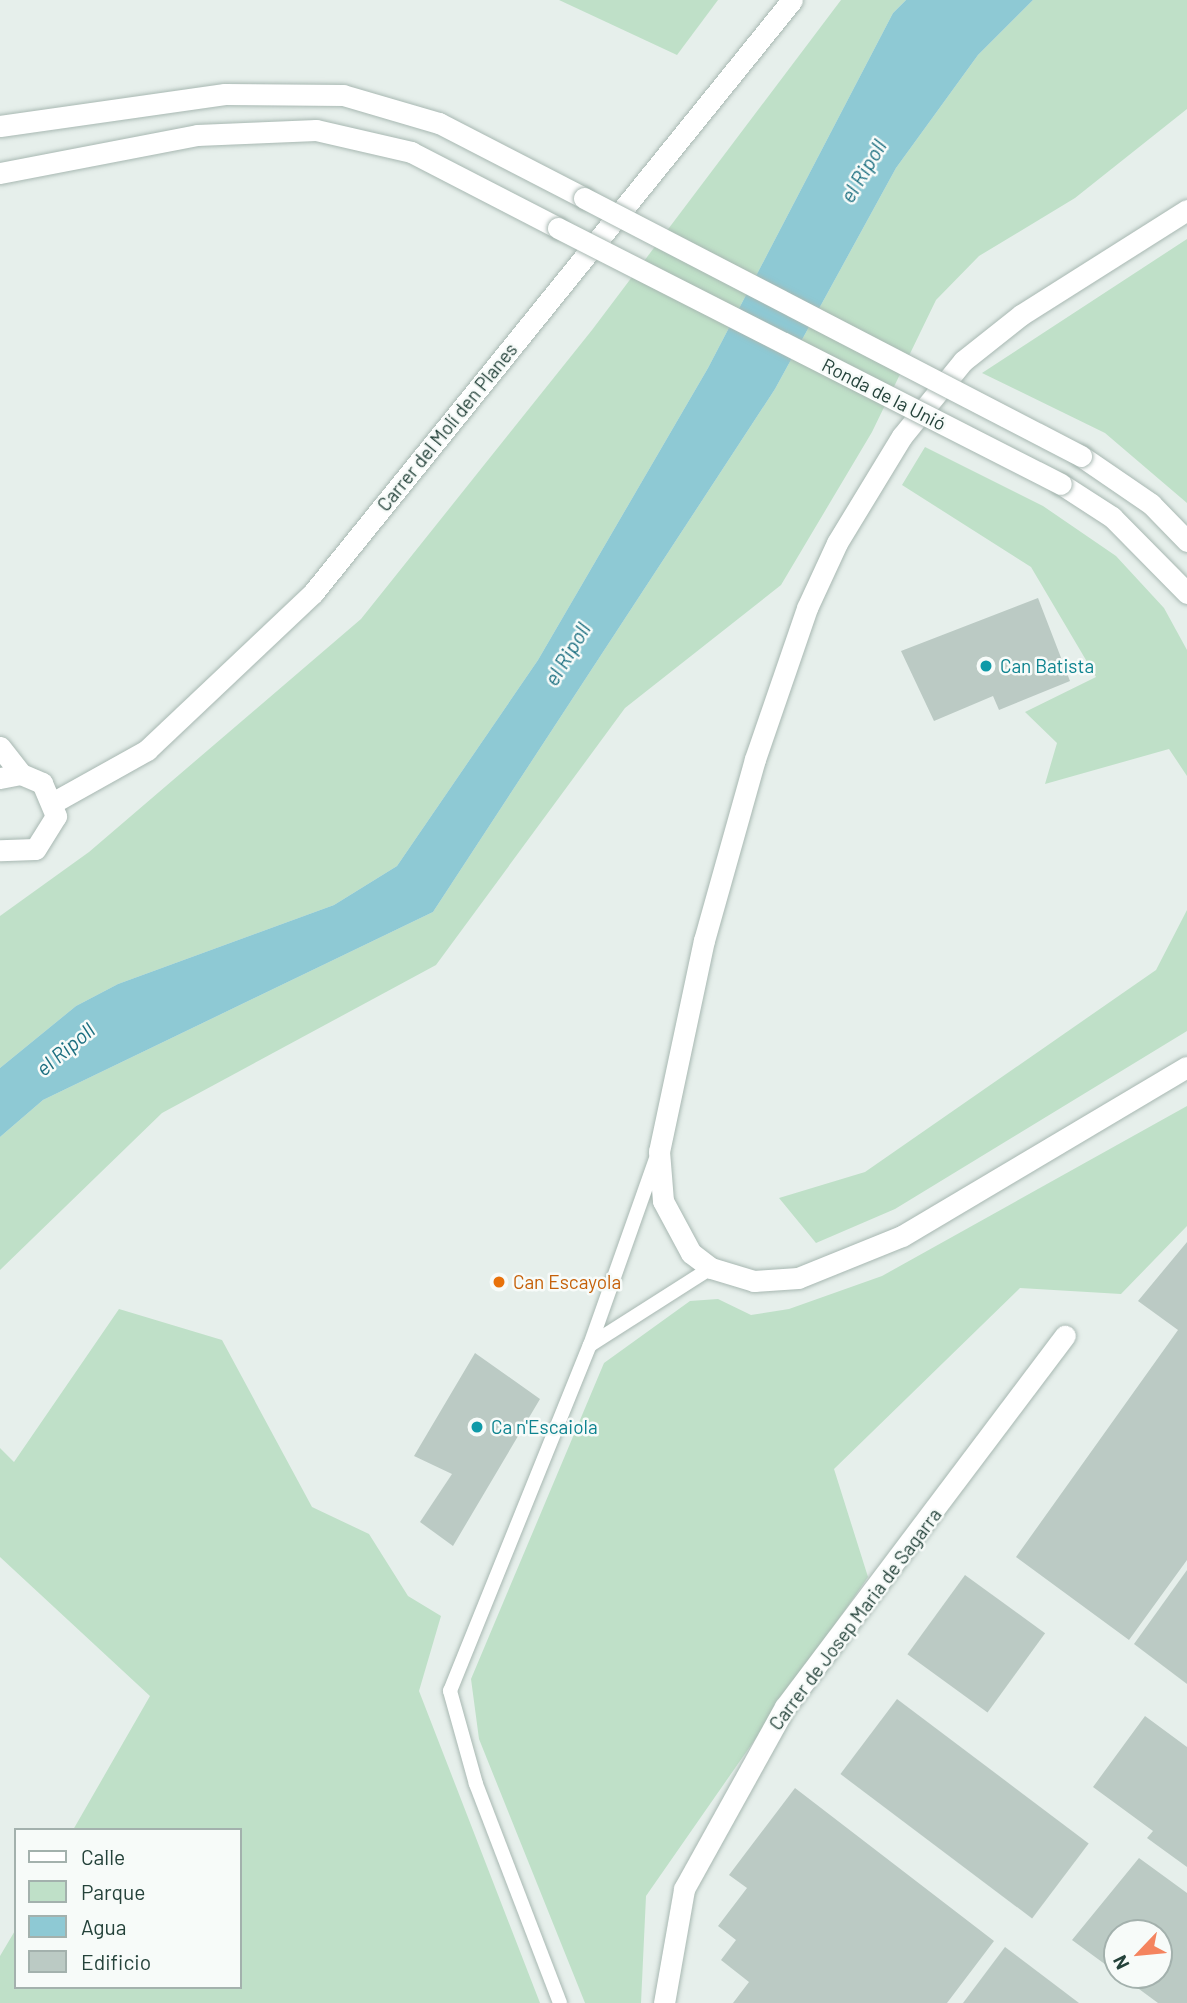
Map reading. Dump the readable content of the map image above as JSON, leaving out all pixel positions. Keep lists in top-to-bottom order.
{
  "streets": {
    "street": ["Ronda de la Unió", "Carrer del Molí den Planes", "Carrer de Josep Maria de Sagarra"]
  },
  "water": ["el Ripoll"],
  "places": ["Can Batista", "Can Escayola", "Ca n'Escaiola"],
  "legend": [
    "Calle",
    "Parque",
    "Agua",
    "Edificio"
  ],
  "north": "bottom left"
}
